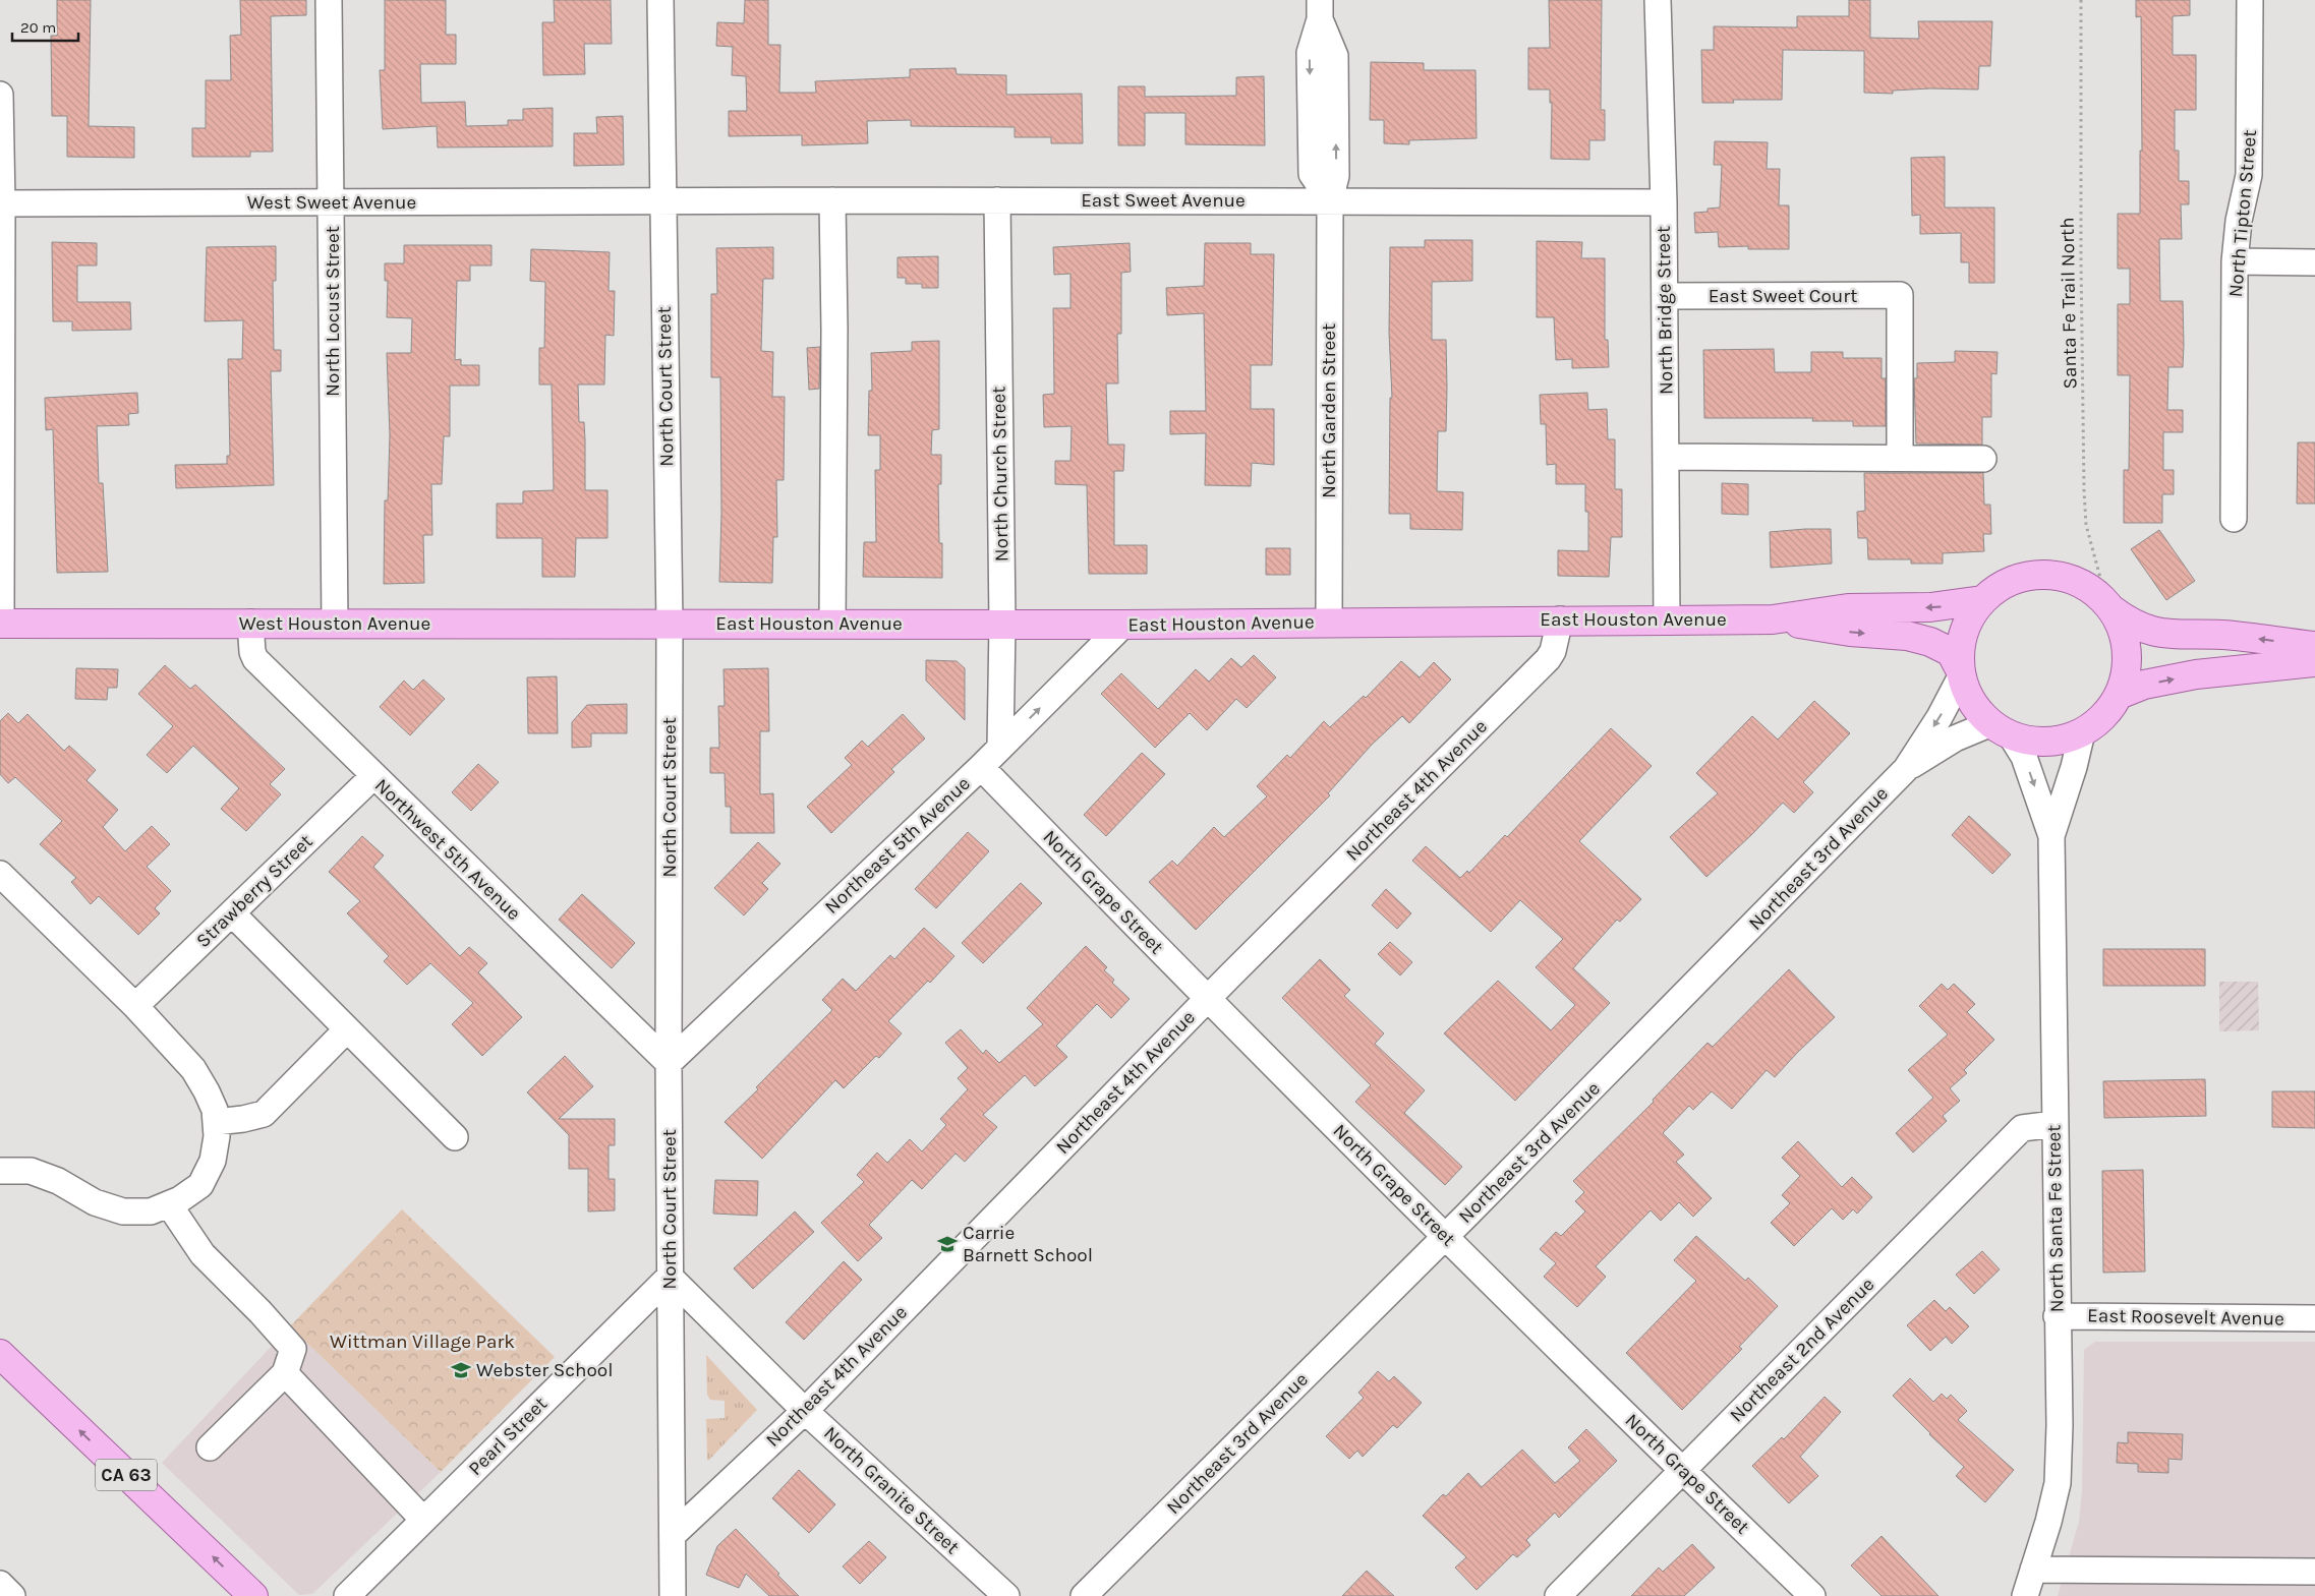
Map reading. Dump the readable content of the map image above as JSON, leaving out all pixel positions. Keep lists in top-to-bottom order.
{
  "streets": {
    "main road": ["East Houston Avenue", "West Houston Avenue", "CA 63"],
    "street": [
      "East Sweet Avenue",
      "West Sweet Avenue",
      "North Tipton Street",
      "East Sweet Court",
      "North Bridge Street",
      "North Locust Street",
      "North Court Street",
      "North Garden Street",
      "North Church Street",
      "Northeast 4th Avenue",
      "Northeast 5th Avenue",
      "Northwest 5th Avenue",
      "Northeast 3rd Avenue",
      "Strawberry Street",
      "North Grape Street",
      "North Santa Fe Street",
      "East Roosevelt Avenue",
      "Northeast 2nd Avenue",
      "Pearl Street",
      "North Granite Street"
    ],
    "path": ["Santa Fe Trail North"]
  },
  "crossings": [
    ["East Sweet Avenue", "West Sweet Avenue"],
    ["East Sweet Avenue", "North Bridge Street"],
    ["East Sweet Avenue", "North Court Street"],
    ["East Sweet Avenue", "North Garden Street"],
    ["East Sweet Avenue", "North Church Street"],
    ["West Sweet Avenue", "North Locust Street"],
    ["West Sweet Avenue", "North Court Street"],
    ["East Sweet Court", "North Bridge Street"],
    ["Santa Fe Trail North", "East Houston Avenue"],
    ["Santa Fe Trail North", "Northeast 3rd Avenue"],
    ["Santa Fe Trail North", "North Santa Fe Street"],
    ["North Bridge Street", "East Houston Avenue"],
    ["North Locust Street", "West Houston Avenue"],
    ["North Court Street", "East Houston Avenue"],
    ["North Court Street", "West Houston Avenue"],
    ["North Court Street", "Northeast 4th Avenue"],
    ["North Court Street", "Northeast 5th Avenue"],
    ["North Court Street", "Northwest 5th Avenue"],
    ["North Court Street", "Pearl Street"],
    ["North Court Street", "North Granite Street"],
    ["North Garden Street", "East Houston Avenue"],
    ["North Church Street", "East Houston Avenue"],
    ["North Church Street", "Northeast 5th Avenue"],
    ["East Houston Avenue", "West Houston Avenue"],
    ["East Houston Avenue", "Northeast 4th Avenue"],
    ["East Houston Avenue", "Northeast 5th Avenue"],
    ["East Houston Avenue", "Northeast 3rd Avenue"],
    ["East Houston Avenue", "North Santa Fe Street"],
    ["West Houston Avenue", "Northwest 5th Avenue"],
    ["Northeast 4th Avenue", "North Grape Street"],
    ["Northeast 4th Avenue", "North Granite Street"],
    ["Northeast 5th Avenue", "Northwest 5th Avenue"],
    ["Northeast 5th Avenue", "North Grape Street"],
    ["Northwest 5th Avenue", "Strawberry Street"],
    ["Northeast 3rd Avenue", "North Grape Street"],
    ["Northeast 3rd Avenue", "North Santa Fe Street"],
    ["North Grape Street", "Northeast 2nd Avenue"],
    ["North Santa Fe Street", "East Roosevelt Avenue"],
    ["North Santa Fe Street", "Northeast 2nd Avenue"],
    ["Pearl Street", "North Granite Street"]
  ],
  "parks": ["Wittman Village Park"],
  "places": {
    "school or university": ["Carrie Barnett School", "Webster School"]
  },
  "scale_bar": "20 m"
}
